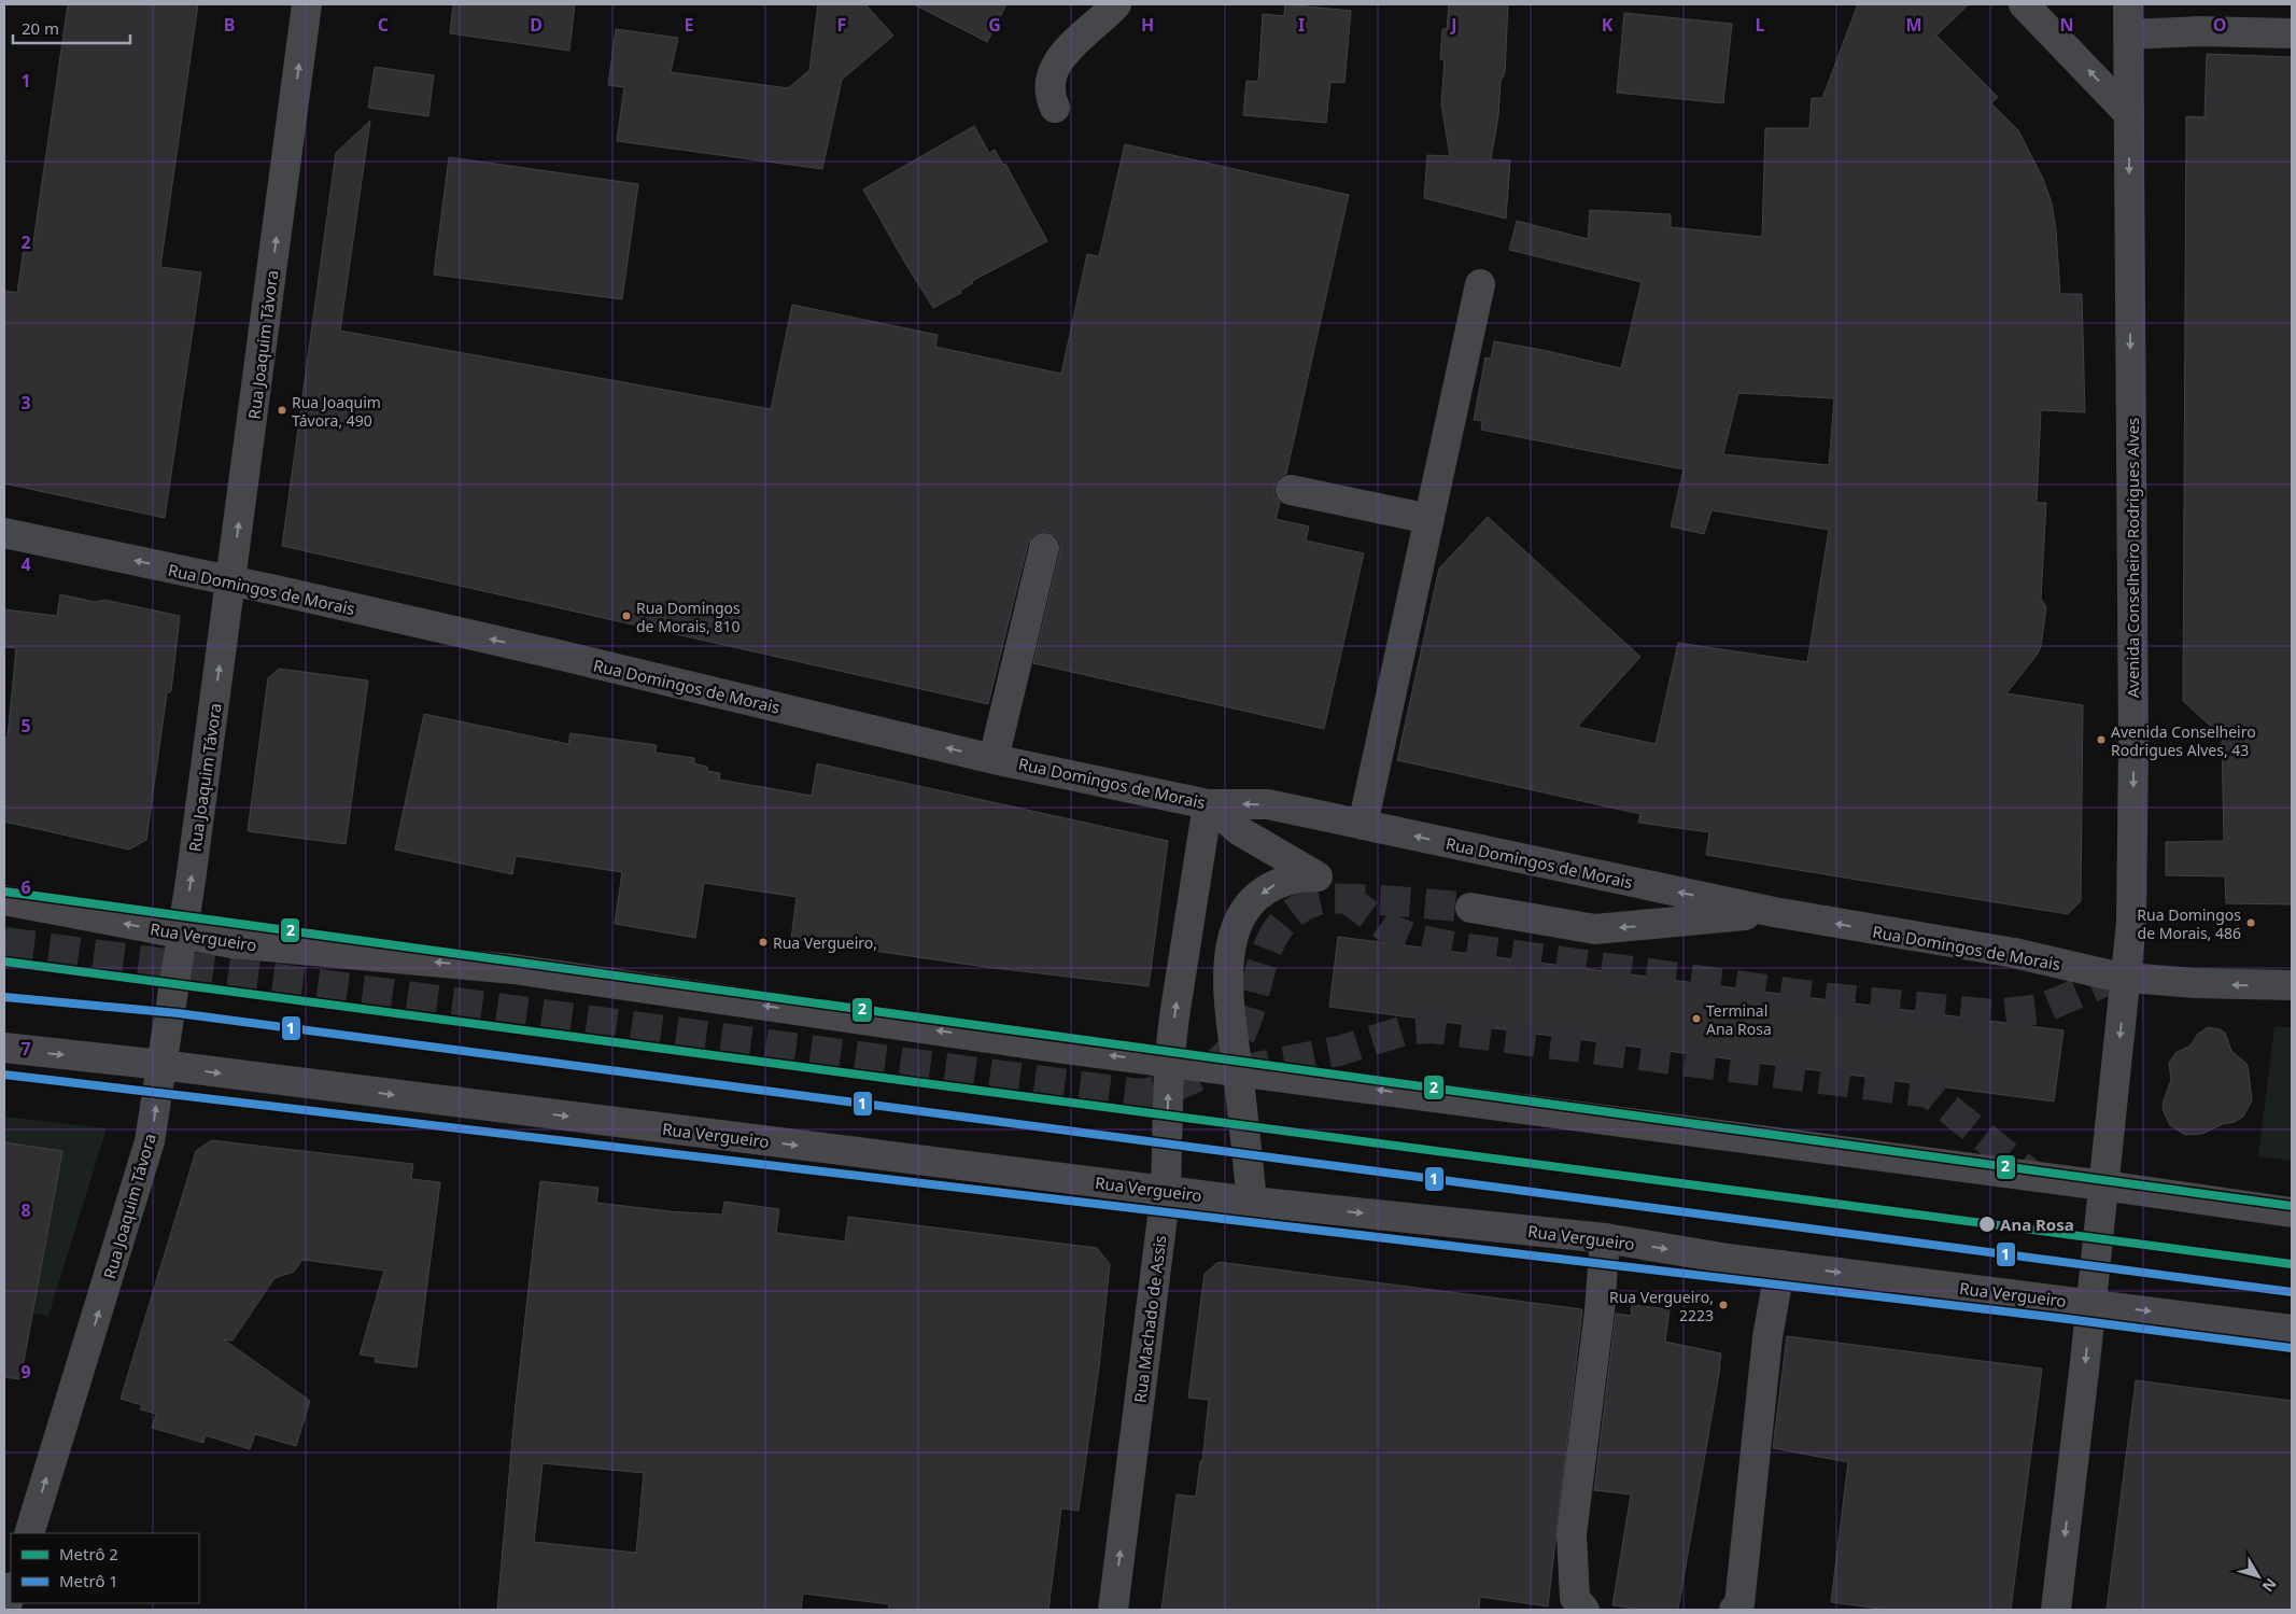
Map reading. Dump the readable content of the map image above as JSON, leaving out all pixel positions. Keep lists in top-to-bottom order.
{
  "streets": {
    "main road": ["Rua Vergueiro"],
    "street": [
      "Rua Joaquim Távora",
      "Avenida Conselheiro Rodrigues Alves",
      "Rua Domingos de Morais",
      "Rua Machado de Assis"
    ]
  },
  "crossings": [
    ["Rua Joaquim Távora", "Rua Domingos de Morais"],
    ["Rua Joaquim Távora", "Rua Vergueiro"],
    ["Avenida Conselheiro Rodrigues Alves", "Rua Domingos de Morais"],
    ["Avenida Conselheiro Rodrigues Alves", "Rua Vergueiro"],
    ["Rua Domingos de Morais", "Rua Machado de Assis"],
    ["Rua Vergueiro", "Rua Machado de Assis"]
  ],
  "one_way": [
    "Rua Joaquim Távora",
    "Avenida Conselheiro Rodrigues Alves",
    "Rua Domingos de Morais",
    "Rua Machado de Assis"
  ],
  "places": [
    "Rua Joaquim Távora, 490",
    "Rua Domingos de Morais, 810",
    "Avenida Conselheiro Rodrigues Alves, 43",
    "Rua Domingos de Morais, 486",
    "Rua Vergueiro,",
    "Terminal Ana Rosa",
    "Ana Rosa",
    "Rua Vergueiro, 2223"
  ],
  "lines": ["metro line 2", "metro line 1"],
  "legend": ["Metrô 2", "Metrô 1"],
  "scale_bar": "20 m",
  "north": "bottom right",
  "grid": {
    "columns": [
      "B",
      "C",
      "D",
      "E",
      "F",
      "G",
      "H",
      "I",
      "J",
      "K",
      "L",
      "M",
      "N",
      "O"
    ],
    "rows": [
      "1",
      "2",
      "3",
      "4",
      "5",
      "6",
      "7",
      "8",
      "9"
    ]
  }
}
